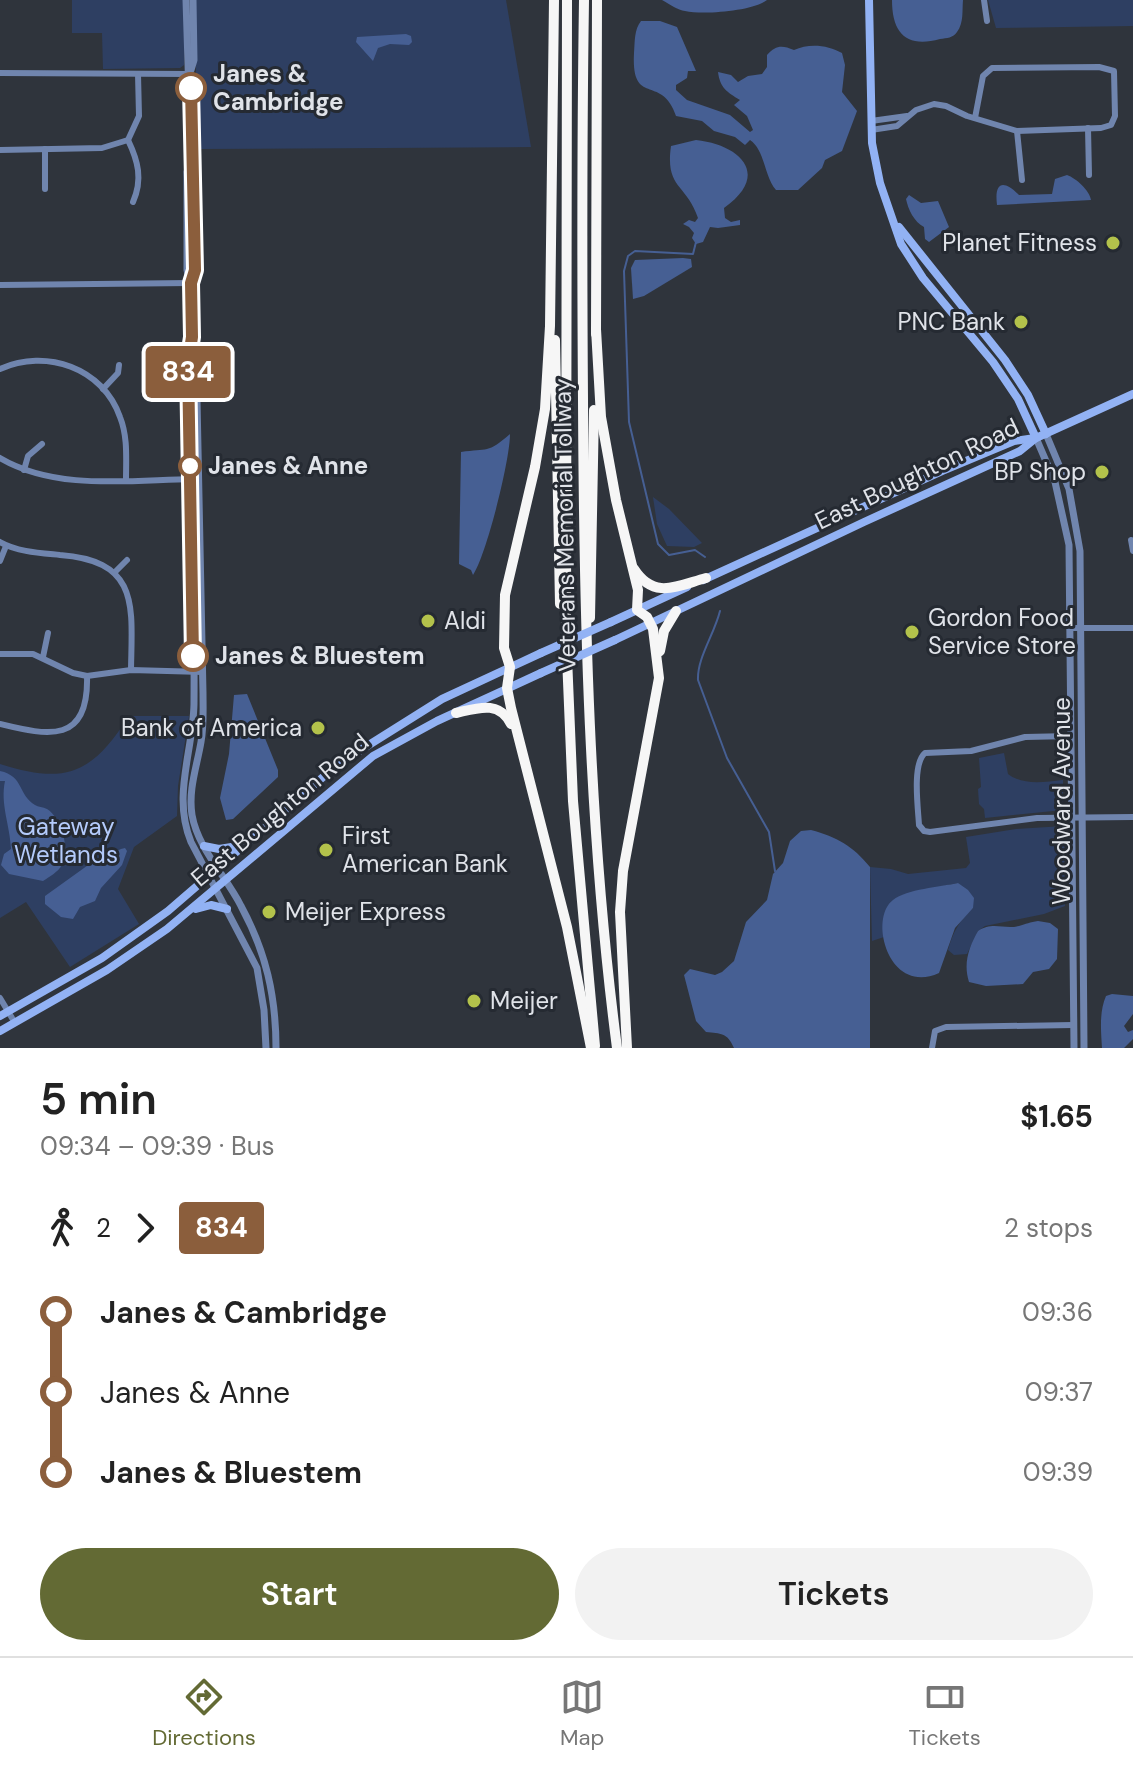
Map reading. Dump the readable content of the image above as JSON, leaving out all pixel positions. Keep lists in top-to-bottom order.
{
  "streets": {
    "highway": ["Veterans Memorial Tollway"],
    "main road": ["East Boughton Road", "Woodward Avenue"]
  },
  "crossings": [
    ["East Boughton Road", "Woodward Avenue"]
  ],
  "parks": ["Gateway Wetlands"],
  "places": [
    "Janes & Cambridge",
    "Planet Fitness",
    "PNC Bank",
    "Janes & Anne",
    "BP Shop",
    "Aldi",
    "Gordon Food Service Store",
    "Janes & Bluestem",
    "Bank of America",
    "First American Bank",
    "Meijer Express",
    "Meijer"
  ],
  "lines": ["bus line 834"],
  "page": {
    "on_map": "834",
    "heading": ["5 min", "09:34 – 09:39 · Bus", "$1.65"],
    "legs": ["2", "834", "2 stops"],
    "list": [
      {
        "name": "Janes & Cambridge",
        "value": "09:36"
      },
      {
        "name": "Janes & Anne",
        "value": "09:37"
      },
      {
        "name": "Janes & Bluestem",
        "value": "09:39"
      }
    ],
    "buttons": ["Start", "Tickets"],
    "tabs": ["Directions", "Map", "Tickets"]
  }
}
